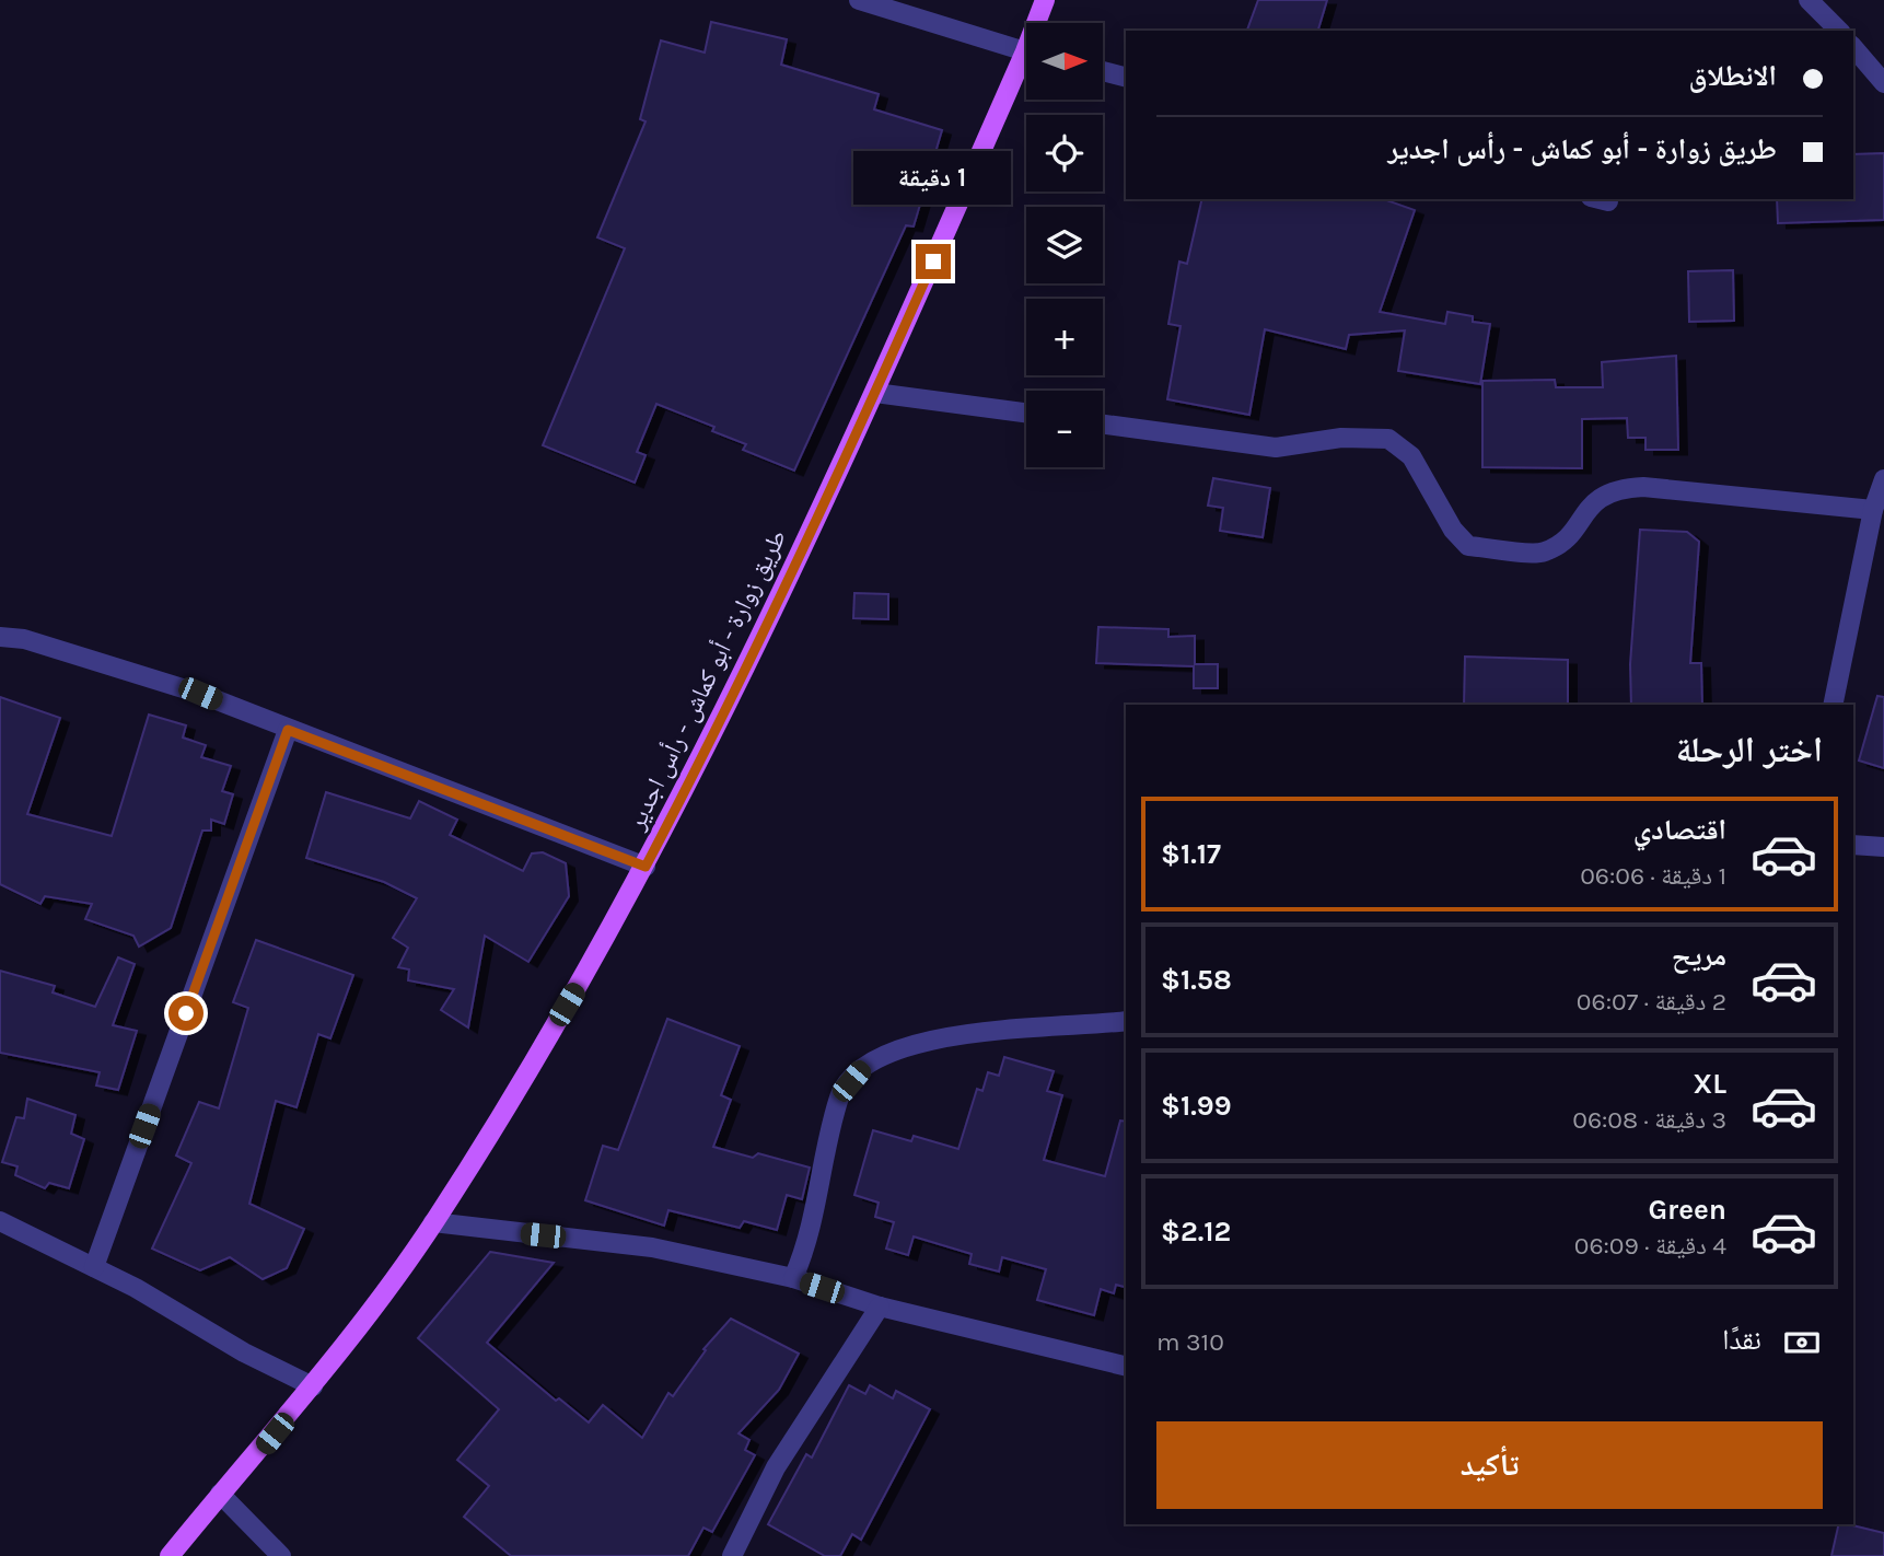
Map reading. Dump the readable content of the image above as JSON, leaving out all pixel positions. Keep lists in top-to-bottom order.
{
  "streets": {
    "main road": ["طريق زوارة - أبو كماش - رأس اجدير"]
  },
  "north": "right",
  "page": {
    "map_buttons": ["+", "−"],
    "banner": ["الانطلاق", "طريق زوارة - أبو كماش - رأس اجدير"],
    "bubble": "1 دقيقة",
    "heading": "اختر الرحلة",
    "list": [
      {
        "name": "اقتصادي",
        "note": "1 دقيقة · 06:06",
        "value": "$1.17"
      },
      {
        "name": "مريح",
        "note": "2 دقيقة · 06:07",
        "value": "$1.58"
      },
      {
        "name": "XL",
        "note": "3 دقيقة · 06:08",
        "value": "$1.99"
      },
      {
        "name": "Green",
        "note": "4 دقيقة · 06:09",
        "value": "$2.12"
      }
    ],
    "pay": ["نقدًا", "310 m"],
    "buttons": "تأكيد"
  }
}
